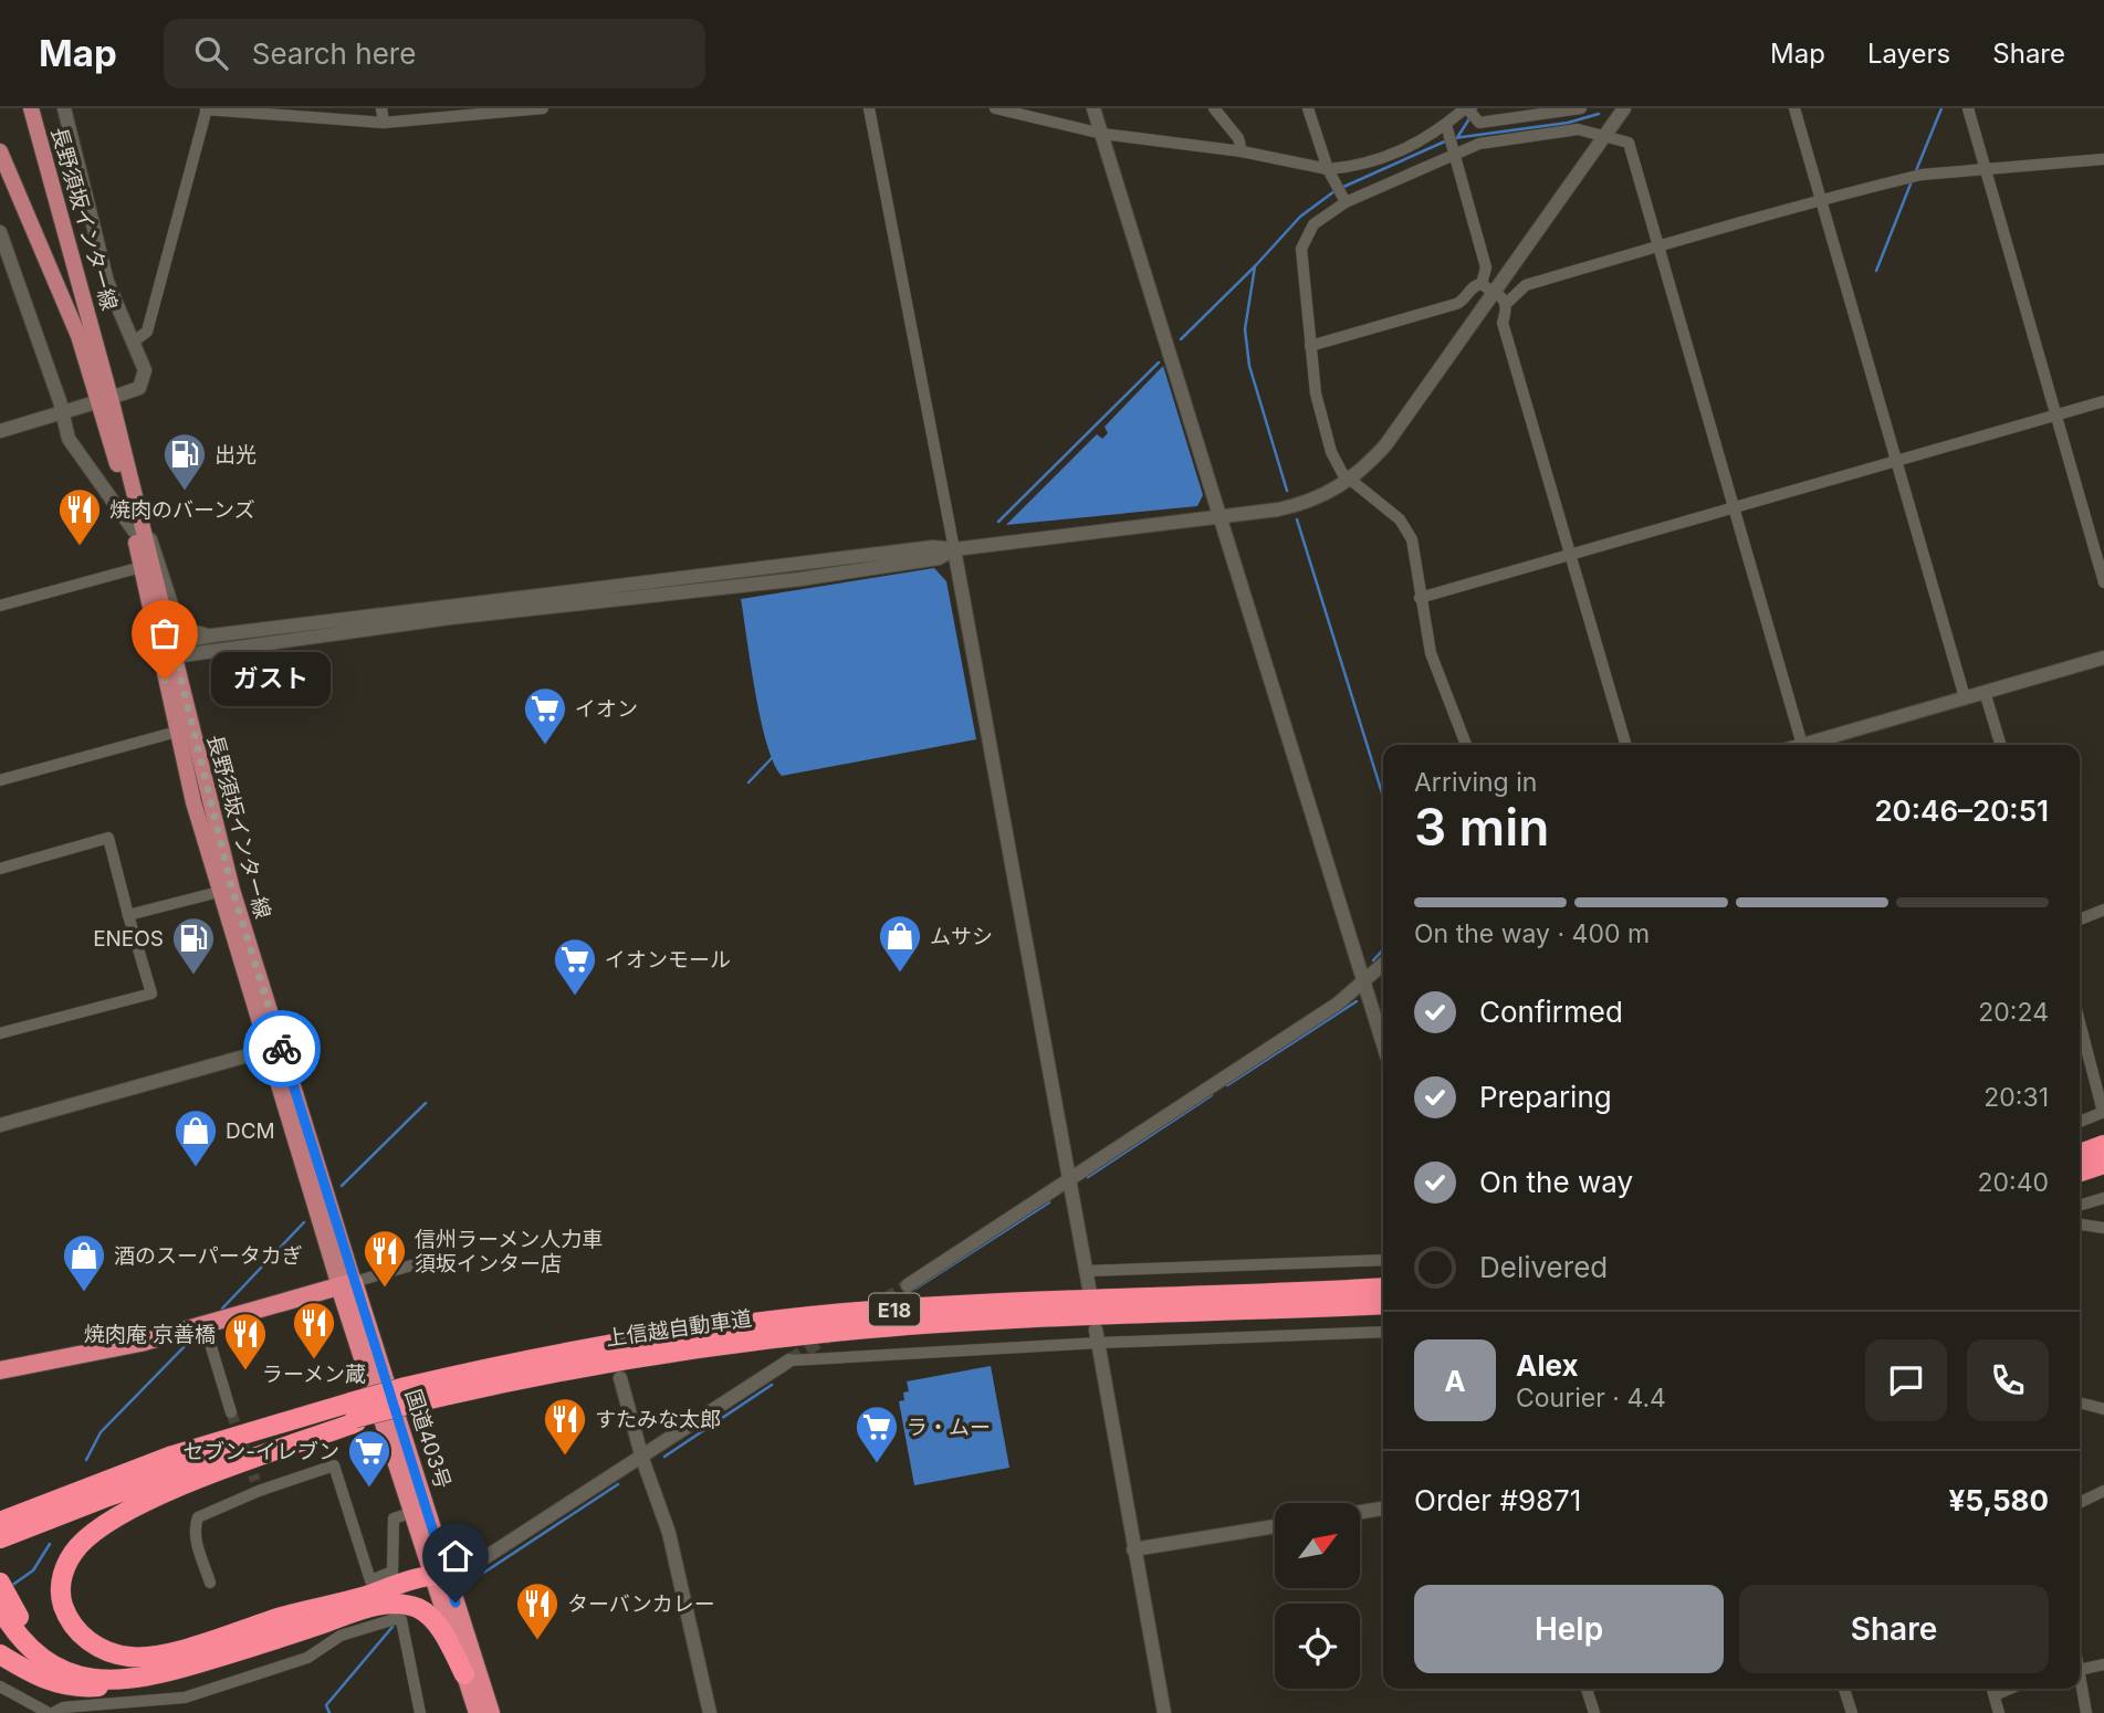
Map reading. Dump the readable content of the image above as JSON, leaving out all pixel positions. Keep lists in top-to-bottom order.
{
  "streets": {
    "highway": ["E18", "上信越自動車道", "国道403号"],
    "main road": ["長野須坂インター線"]
  },
  "crossings": [
    ["長野須坂インター線", "国道403号"]
  ],
  "places": {
    "fuel station": ["出光", "ENEOS"],
    "restaurant": [
      "焼肉のバーンズ",
      "信州ラーメン人力車 須坂インター店",
      "ラーメン蔵",
      "焼肉庵 京善橋",
      "すたみな太郎",
      "ターバンカレー"
    ],
    "other": ["ガスト"],
    "supermarket": [
      "イオン",
      "イオンモール",
      "ラ・ムー",
      "セブン-イレブン"
    ],
    "shop": ["ムサシ", "DCM", "酒のスーパータカぎ"]
  },
  "north": "top right",
  "page": {
    "header": "Map",
    "search": "Search here",
    "nav": ["Map", "Layers", "Share"],
    "bubble": "ガスト",
    "heading": ["3 min", "Arriving in", "20:46–20:51"],
    "panel": [
      "Alex",
      "Courier · 4.4",
      "Order #9871",
      "¥5,580"
    ],
    "bar": "On the way · 400 m",
    "list": [
      ["Confirmed", "20:24"],
      ["Preparing", "20:31"],
      ["On the way", "20:40"],
      "Delivered"
    ],
    "round": "A",
    "buttons": ["Help", "Share"]
  }
}
